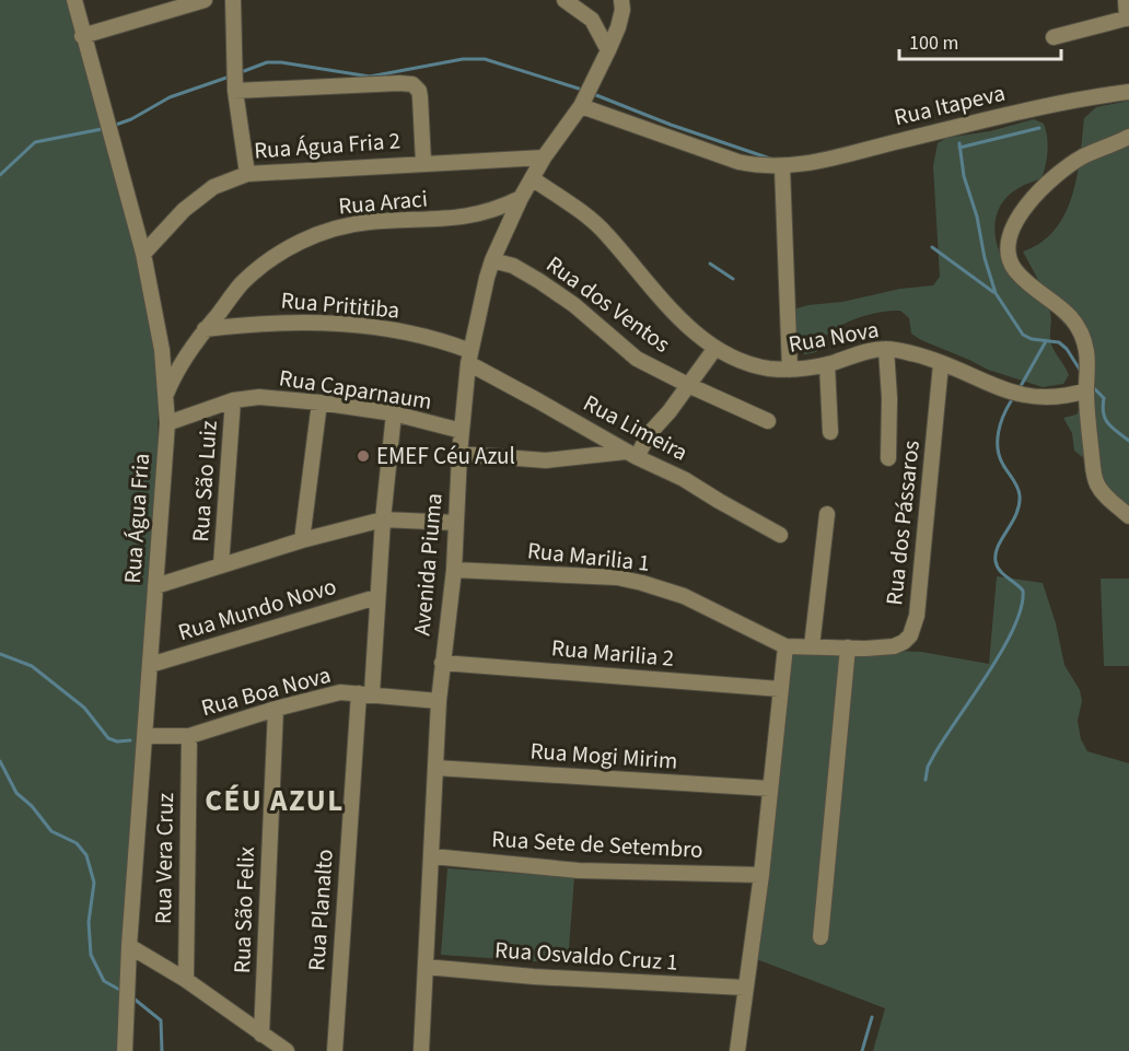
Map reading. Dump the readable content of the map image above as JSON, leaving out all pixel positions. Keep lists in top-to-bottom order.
{
  "streets": {
    "street": [
      "Rua Itapeva",
      "Rua Água Fria 2",
      "Rua Araci",
      "Rua dos Ventos",
      "Rua Prititiba",
      "Rua Nova",
      "Rua Caparnaum",
      "Rua Limeira",
      "Rua São Luiz",
      "Rua Água Fria",
      "Rua dos Pássaros",
      "Rua Marilia 1",
      "Avenida Piuma",
      "Rua Mundo Novo",
      "Rua Marilia 2",
      "Rua Boa Nova",
      "Rua Mogi Mirim",
      "Rua Sete de Setembro",
      "Rua Vera Cruz",
      "Rua São Felix",
      "Rua Planalto",
      "Rua Osvaldo Cruz 1"
    ]
  },
  "crossings": [
    ["Rua Itapeva", "Avenida Piuma"],
    ["Rua Água Fria 2", "Rua Água Fria"],
    ["Rua Água Fria 2", "Avenida Piuma"],
    ["Rua Araci", "Rua Prititiba"],
    ["Rua Araci", "Rua Água Fria"],
    ["Rua Araci", "Avenida Piuma"],
    ["Rua dos Ventos", "Avenida Piuma"],
    ["Rua Prititiba", "Rua Limeira"],
    ["Rua Prititiba", "Avenida Piuma"],
    ["Rua Nova", "Rua dos Pássaros"],
    ["Rua Nova", "Avenida Piuma"],
    ["Rua Caparnaum", "Rua São Luiz"],
    ["Rua Caparnaum", "Rua Água Fria"],
    ["Rua Caparnaum", "Avenida Piuma"],
    ["Rua Caparnaum", "Rua Planalto"],
    ["Rua Limeira", "Avenida Piuma"],
    ["Rua Água Fria", "Rua Mundo Novo"],
    ["Rua Água Fria", "Rua Boa Nova"],
    ["Rua dos Pássaros", "Rua Marilia 1"],
    ["Rua Marilia 1", "Avenida Piuma"],
    ["Avenida Piuma", "Rua Marilia 2"],
    ["Avenida Piuma", "Rua Boa Nova"],
    ["Avenida Piuma", "Rua Mogi Mirim"],
    ["Avenida Piuma", "Rua Sete de Setembro"],
    ["Avenida Piuma", "Rua Osvaldo Cruz 1"],
    ["Rua Mundo Novo", "Rua Planalto"],
    ["Rua Boa Nova", "Rua Vera Cruz"],
    ["Rua Boa Nova", "Rua São Felix"],
    ["Rua Boa Nova", "Rua Planalto"]
  ],
  "districts": ["CÉU AZUL"],
  "places": ["EMEF Céu Azul"],
  "scale_bar": "100 m"
}
